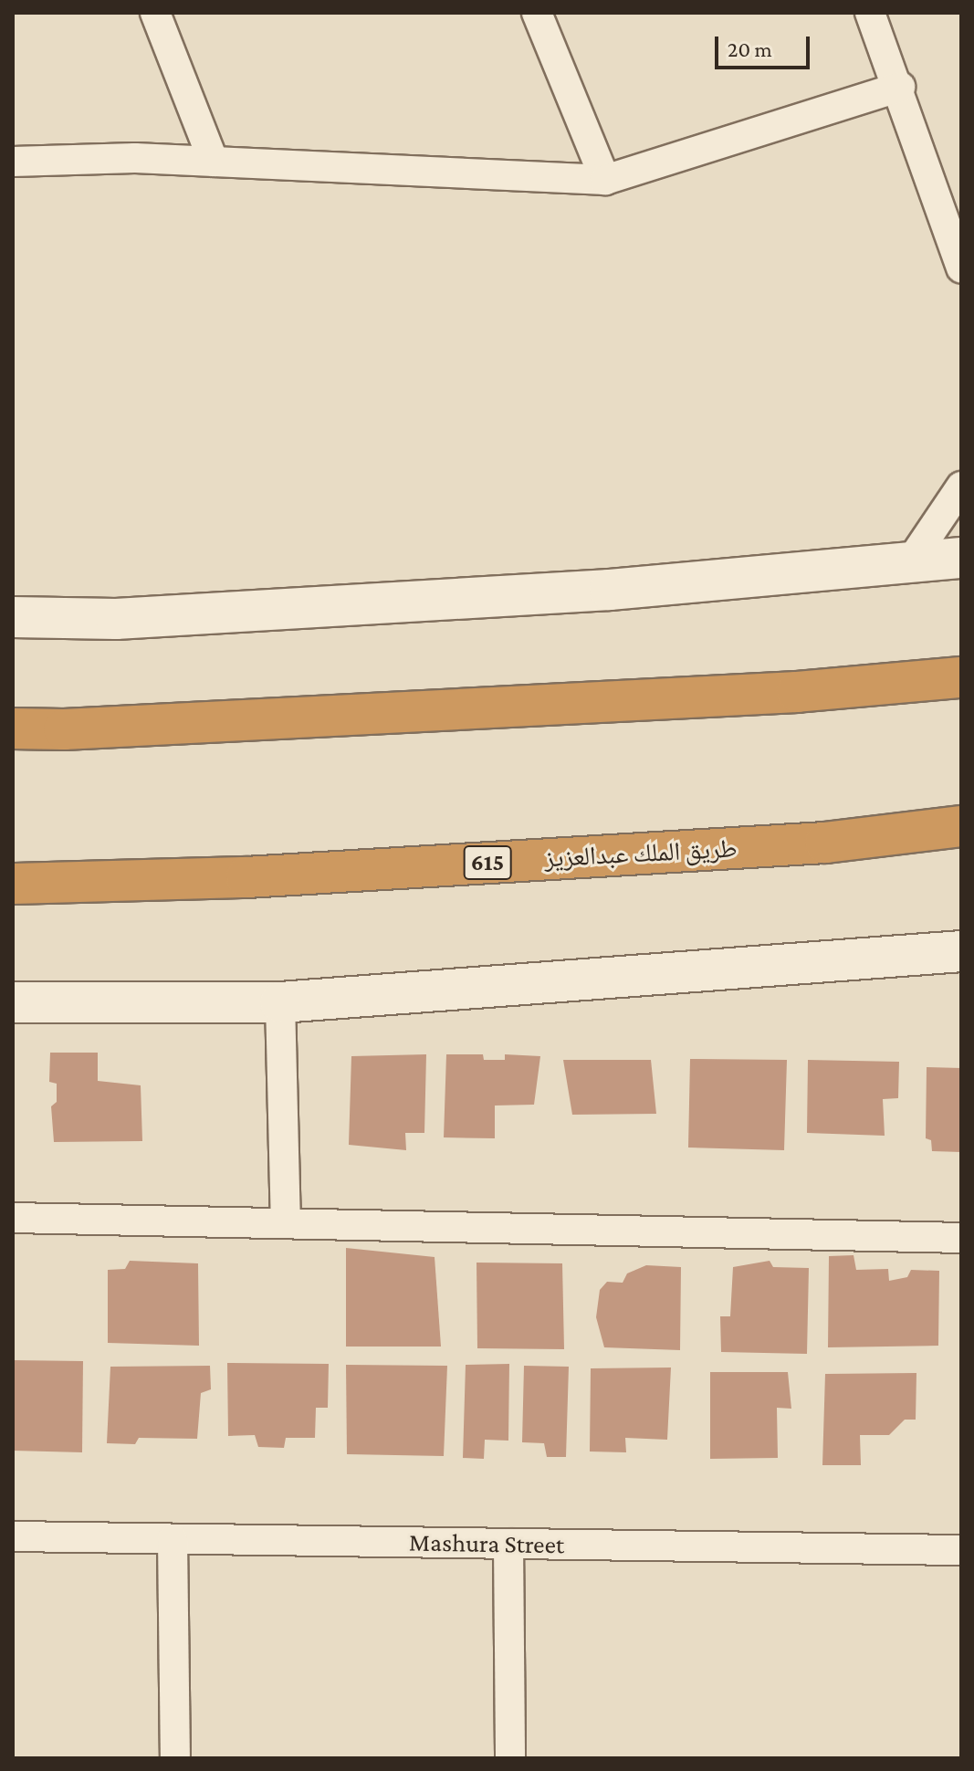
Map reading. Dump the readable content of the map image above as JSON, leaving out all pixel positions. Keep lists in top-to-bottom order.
{
  "streets": {
    "highway": ["طريق الملك عبدالعزيز", "615"],
    "street": ["Mashura Street"]
  },
  "scale_bar": "20 m"
}
